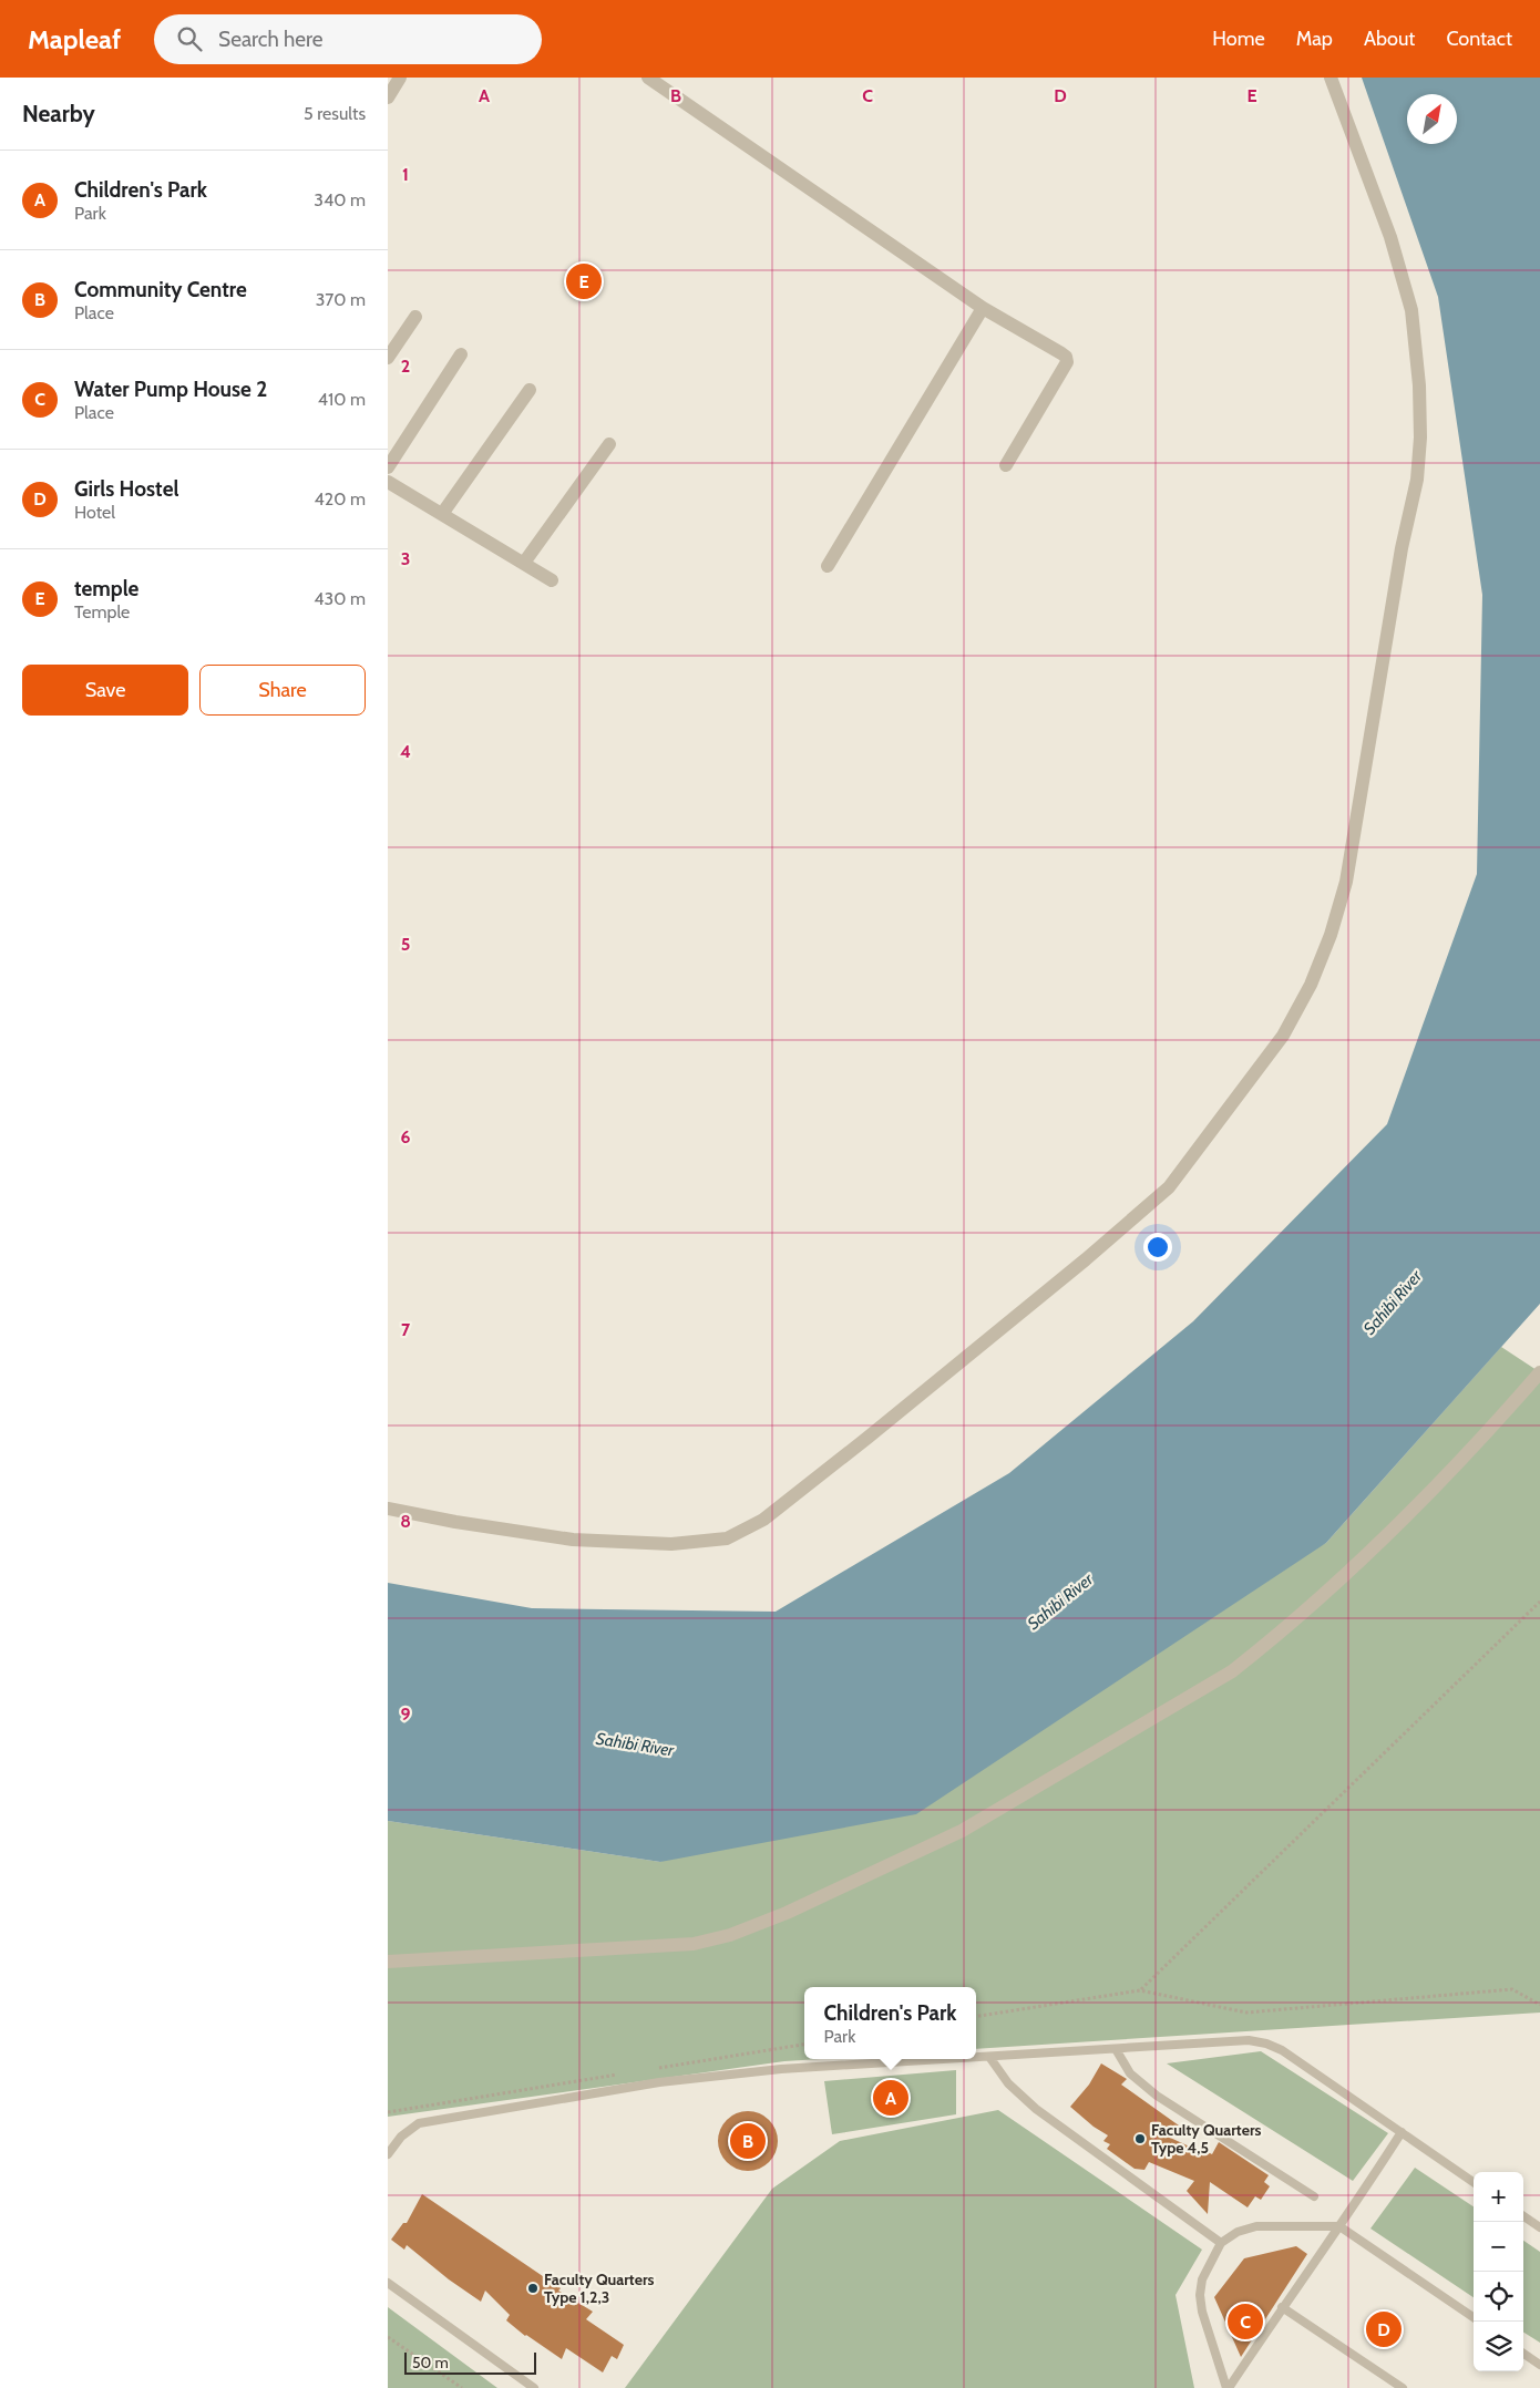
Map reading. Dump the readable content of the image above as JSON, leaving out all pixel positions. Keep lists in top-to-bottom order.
{
  "water": ["Sahibi River"],
  "places": ["Faculty Quarters Type 4,5", "Faculty Quarters Type 1,2,3"],
  "scale_bar": "50 m",
  "north": "top right",
  "page": {
    "header": "Mapleaf",
    "search": "Search here",
    "nav": [
      "Home",
      "Map",
      "About",
      "Contact"
    ],
    "heading": ["Nearby", "5 results"],
    "list": [
      {
        "mark": "A",
        "name": "Children's Park",
        "note": "Park",
        "value": "340 m"
      },
      {
        "mark": "B",
        "name": "Community Centre",
        "note": "Place",
        "value": "370 m"
      },
      {
        "mark": "C",
        "name": "Water Pump House 2",
        "note": "Place",
        "value": "410 m"
      },
      {
        "mark": "D",
        "name": "Girls Hostel",
        "note": "Hotel",
        "value": "420 m"
      },
      {
        "mark": "E",
        "name": "temple",
        "note": "Temple",
        "value": "430 m"
      }
    ],
    "pins": [
      "E",
      "A",
      "B",
      "C",
      "D"
    ],
    "buttons": ["Save", "Share"],
    "popup": ["Children's Park", "Park"],
    "map_buttons": ["+", "−"],
    "scale": "50 m"
  },
  "grid": {
    "columns": [
      "A",
      "B",
      "C",
      "D",
      "E"
    ],
    "rows": [
      "1",
      "2",
      "3",
      "4",
      "5",
      "6",
      "7",
      "8",
      "9"
    ]
  }
}
